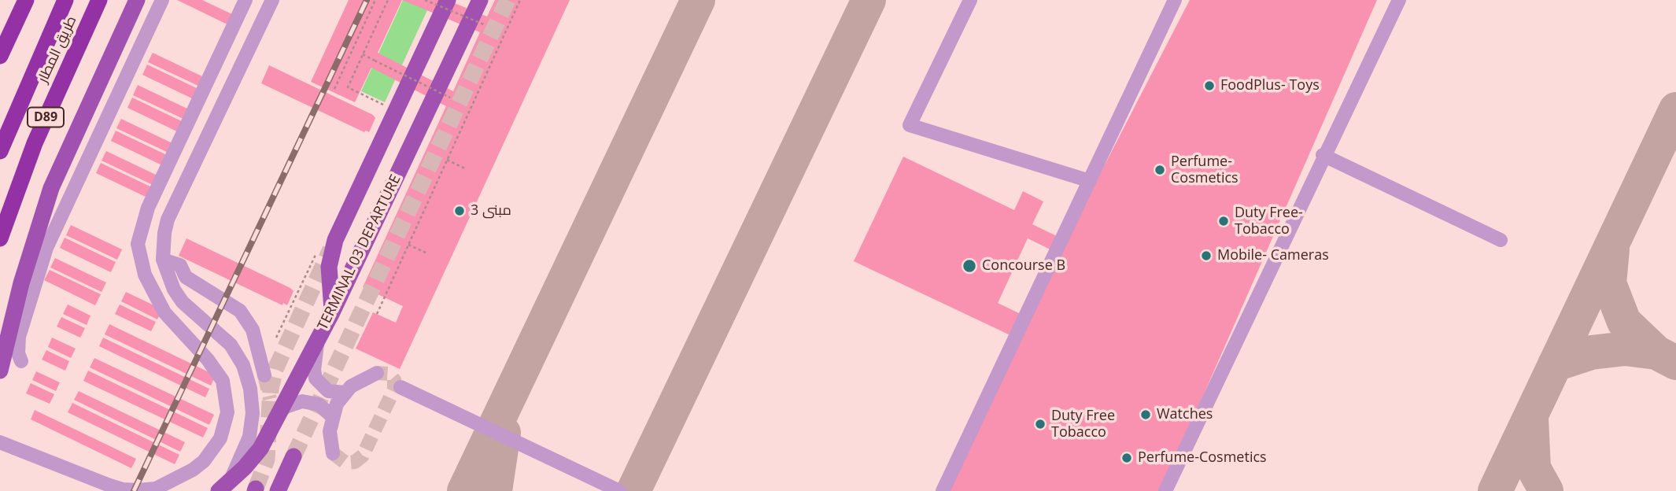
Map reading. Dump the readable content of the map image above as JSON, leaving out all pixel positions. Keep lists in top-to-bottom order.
{
  "streets": {
    "highway": ["طريق المطار", "D89"],
    "main road": ["TERMINAL 03 DEPARTURE"]
  },
  "places": [
    "FoodPlus- Toys",
    "Perfume- Cosmetics",
    "مبنى 3",
    "Duty Free- Tobacco",
    "Mobile- Cameras",
    "Concourse B",
    "Watches",
    "Duty Free Tobacco",
    "Perfume-Cosmetics"
  ]
}
